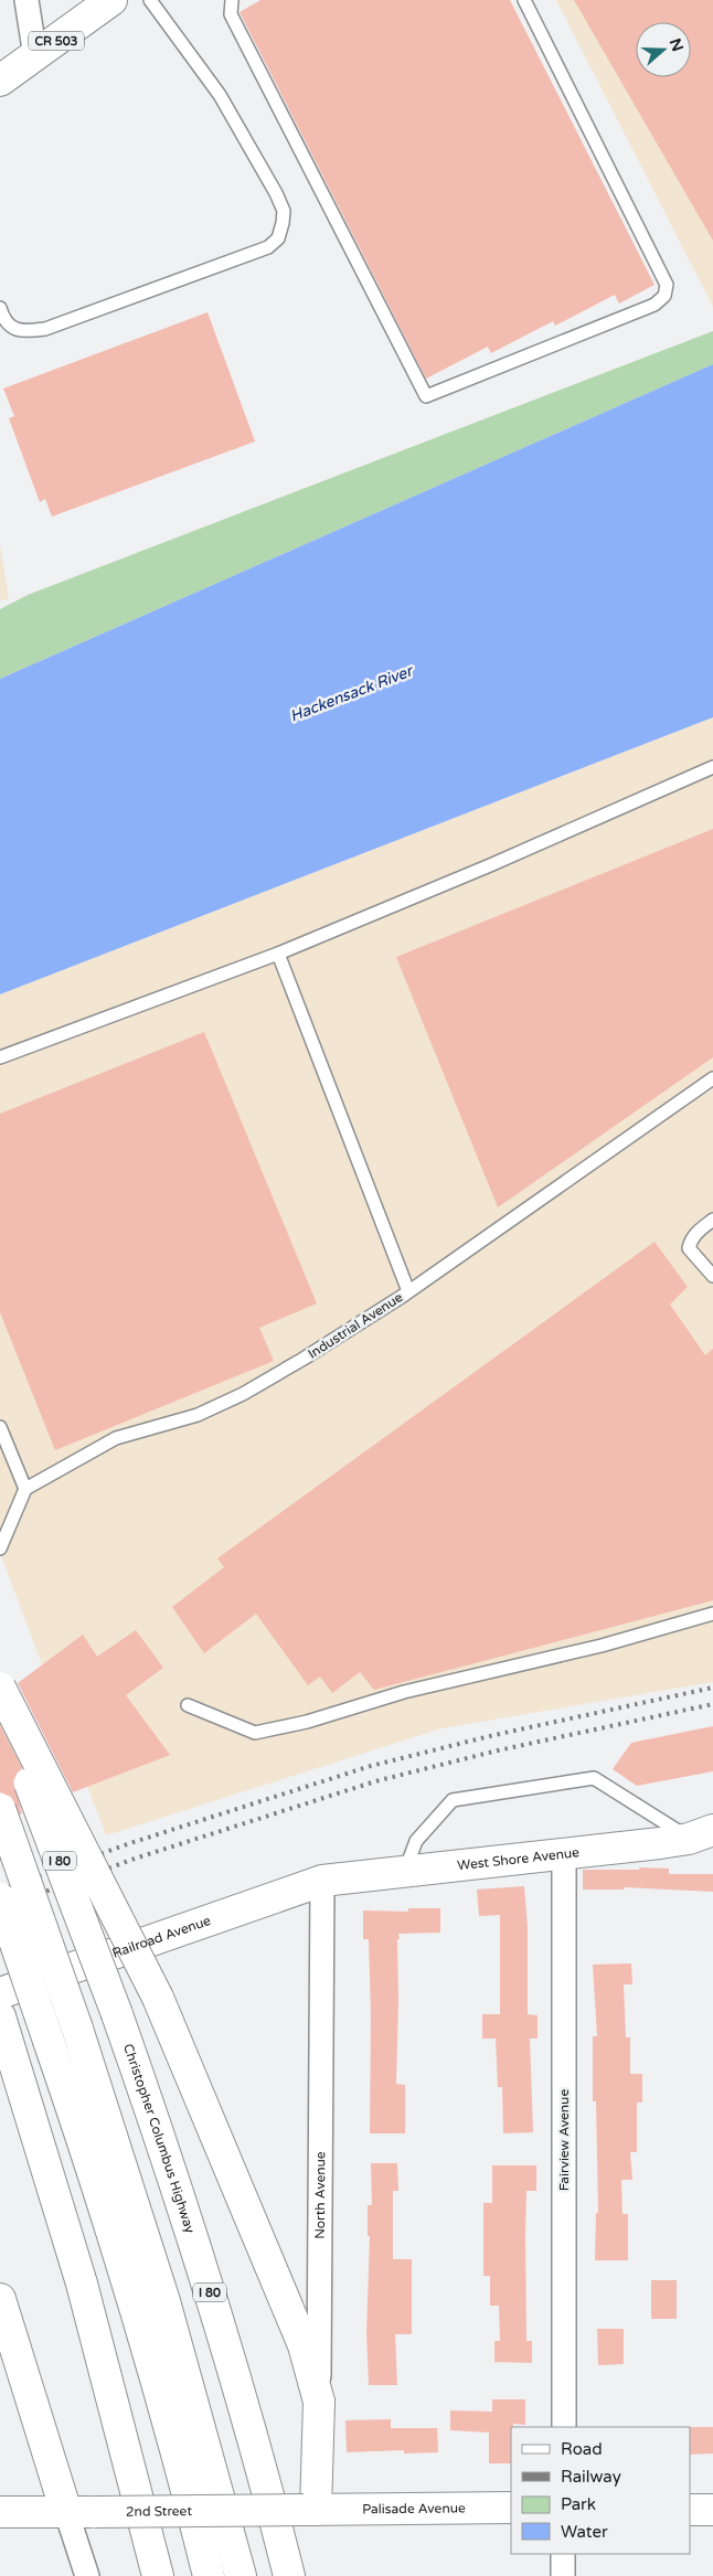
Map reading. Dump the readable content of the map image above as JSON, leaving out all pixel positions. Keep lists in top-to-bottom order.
{
  "streets": {
    "main road": [
      "CR 503",
      "West Shore Avenue",
      "I 80",
      "Railroad Avenue",
      "Christopher Columbus Highway",
      "North Avenue",
      "Palisade Avenue",
      "2nd Street"
    ],
    "street": ["Fairview Avenue"],
    "lane": ["Industrial Avenue"]
  },
  "crossings": [
    ["West Shore Avenue", "Railroad Avenue"],
    ["West Shore Avenue", "Fairview Avenue"],
    ["West Shore Avenue", "North Avenue"],
    ["Railroad Avenue", "North Avenue"],
    ["North Avenue", "Palisade Avenue"],
    ["North Avenue", "2nd Street"],
    ["Palisade Avenue", "2nd Street"]
  ],
  "water": ["Hackensack River"],
  "legend": [
    "Road",
    "Railway",
    "Park",
    "Water"
  ],
  "north": "right"
}
